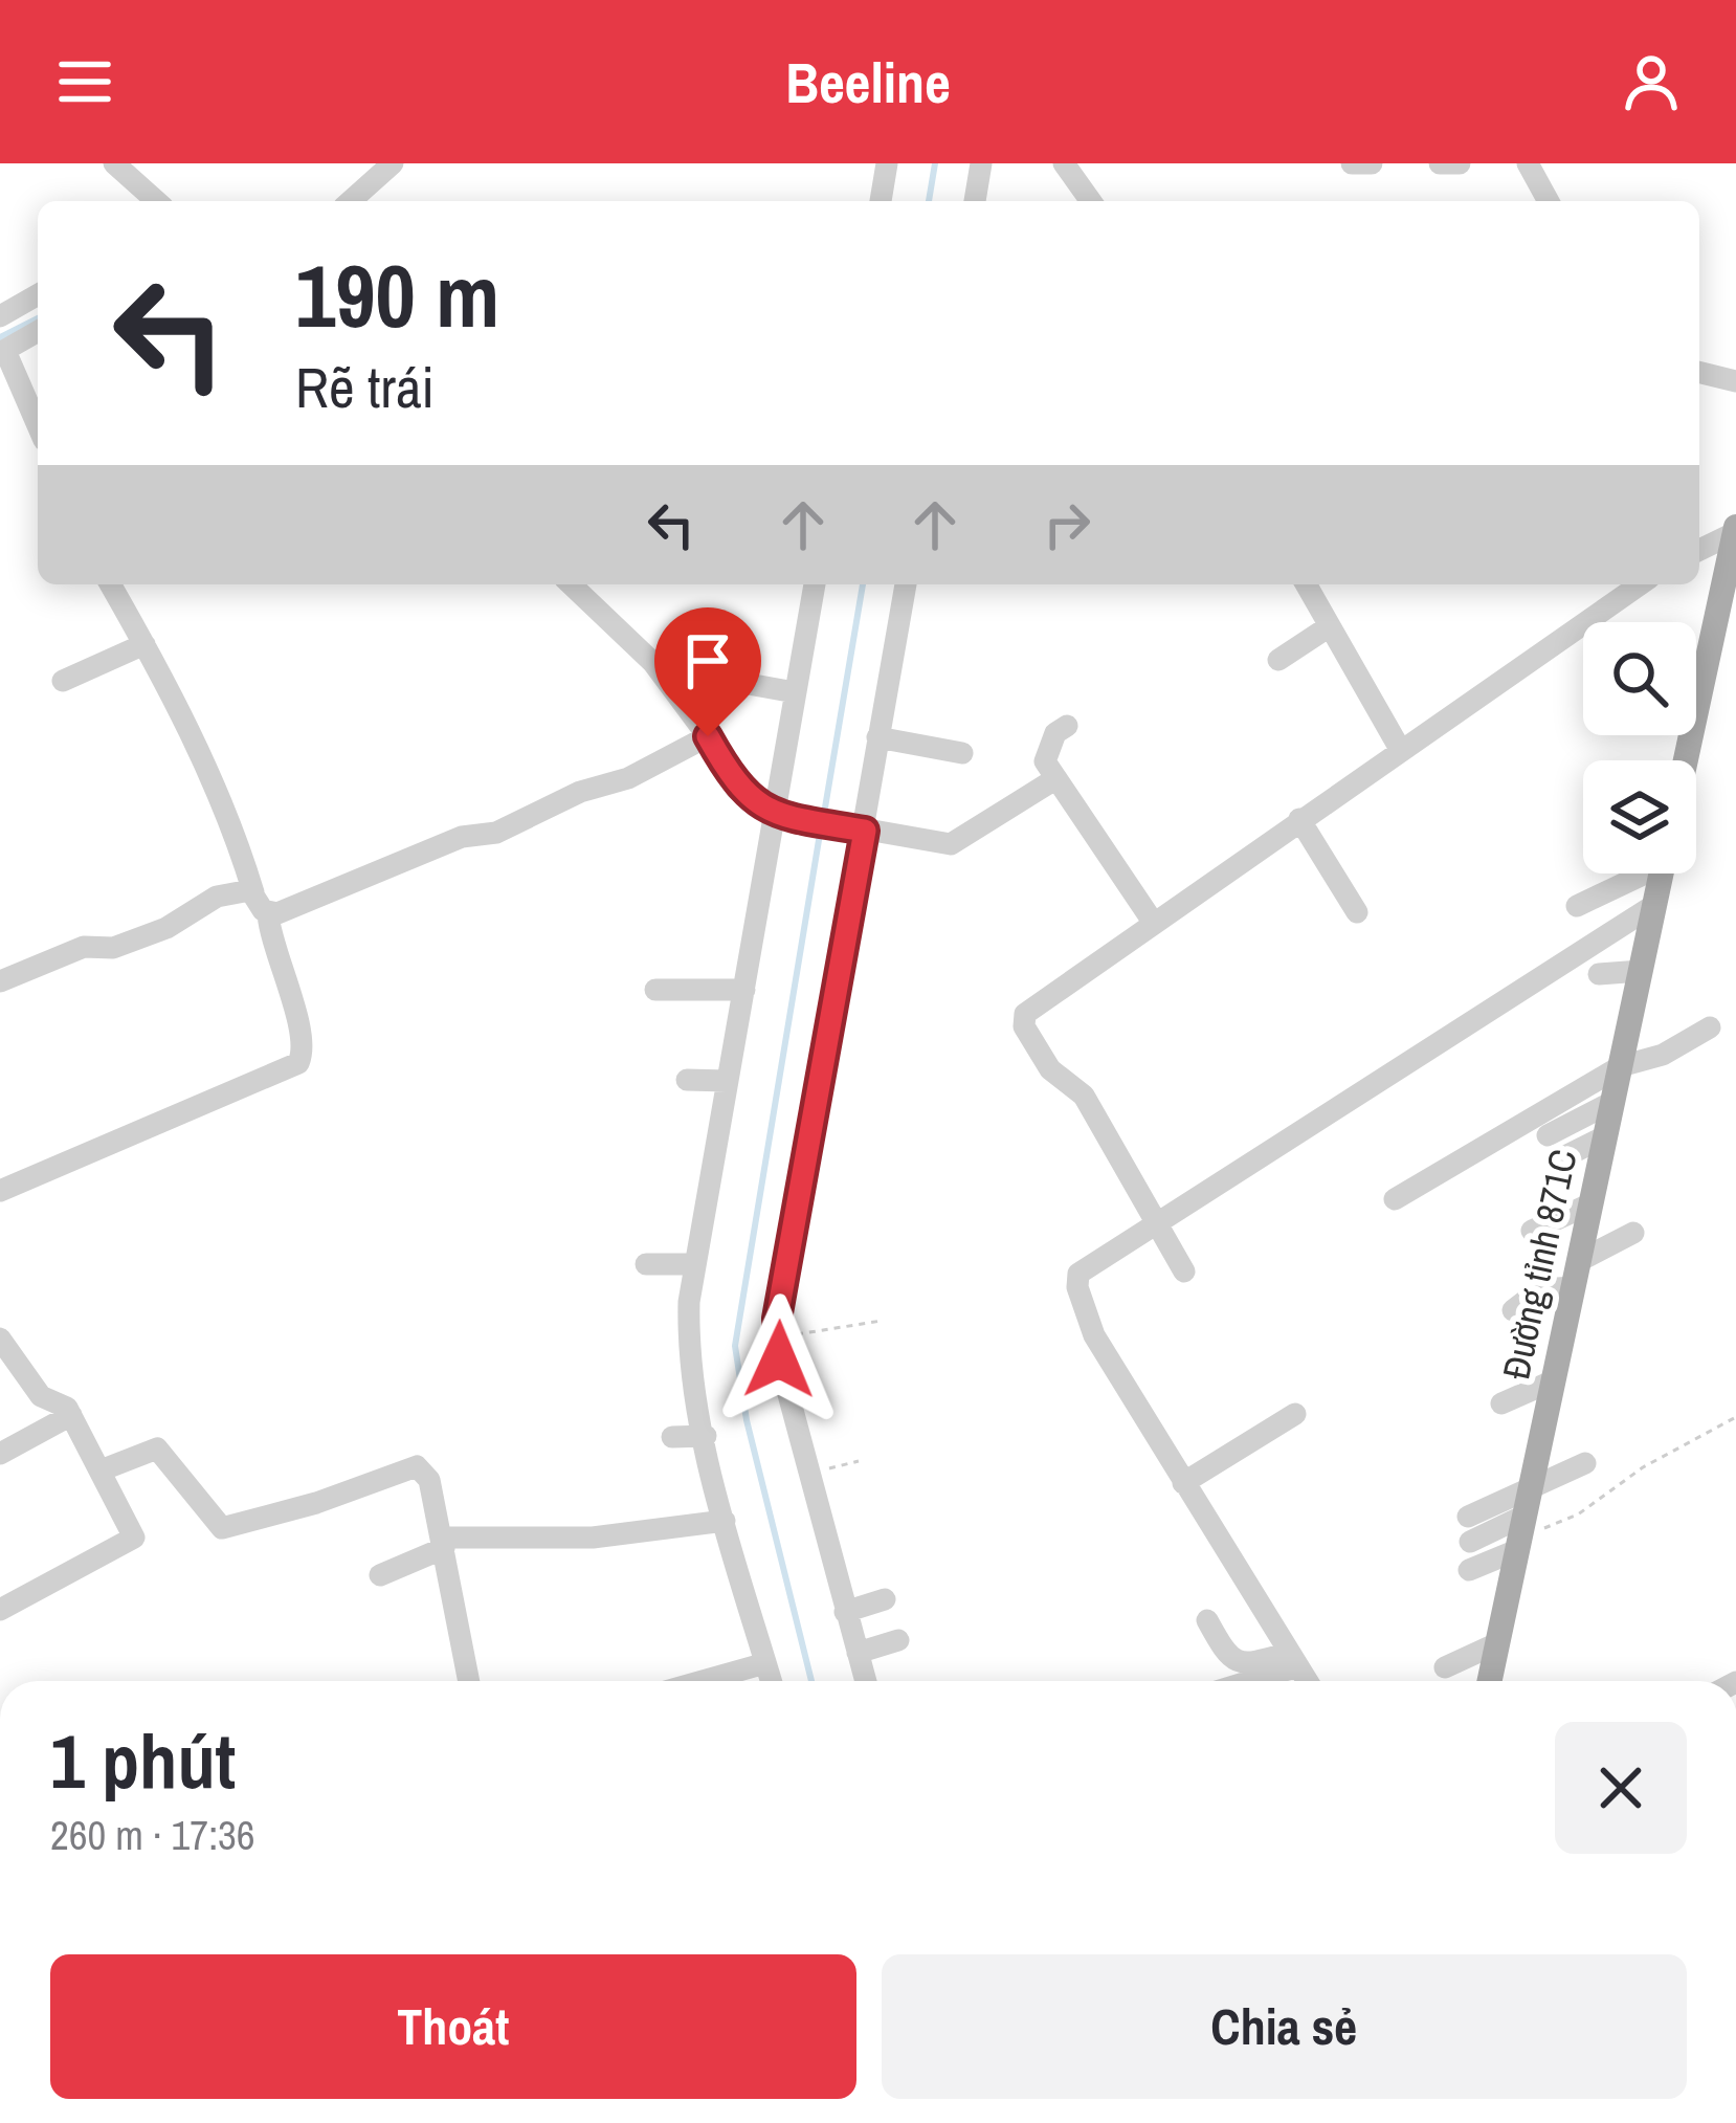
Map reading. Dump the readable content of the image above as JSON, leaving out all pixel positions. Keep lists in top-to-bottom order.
{
  "streets": {
    "main road": ["Đường tỉnh 871C"]
  },
  "page": {
    "header": "Beeline",
    "turn": ["190 m", "Rẽ trái"],
    "heading": ["1 phút", "260 m · 17:36"],
    "buttons": ["Thoát", "Chia sẻ"]
  }
}
